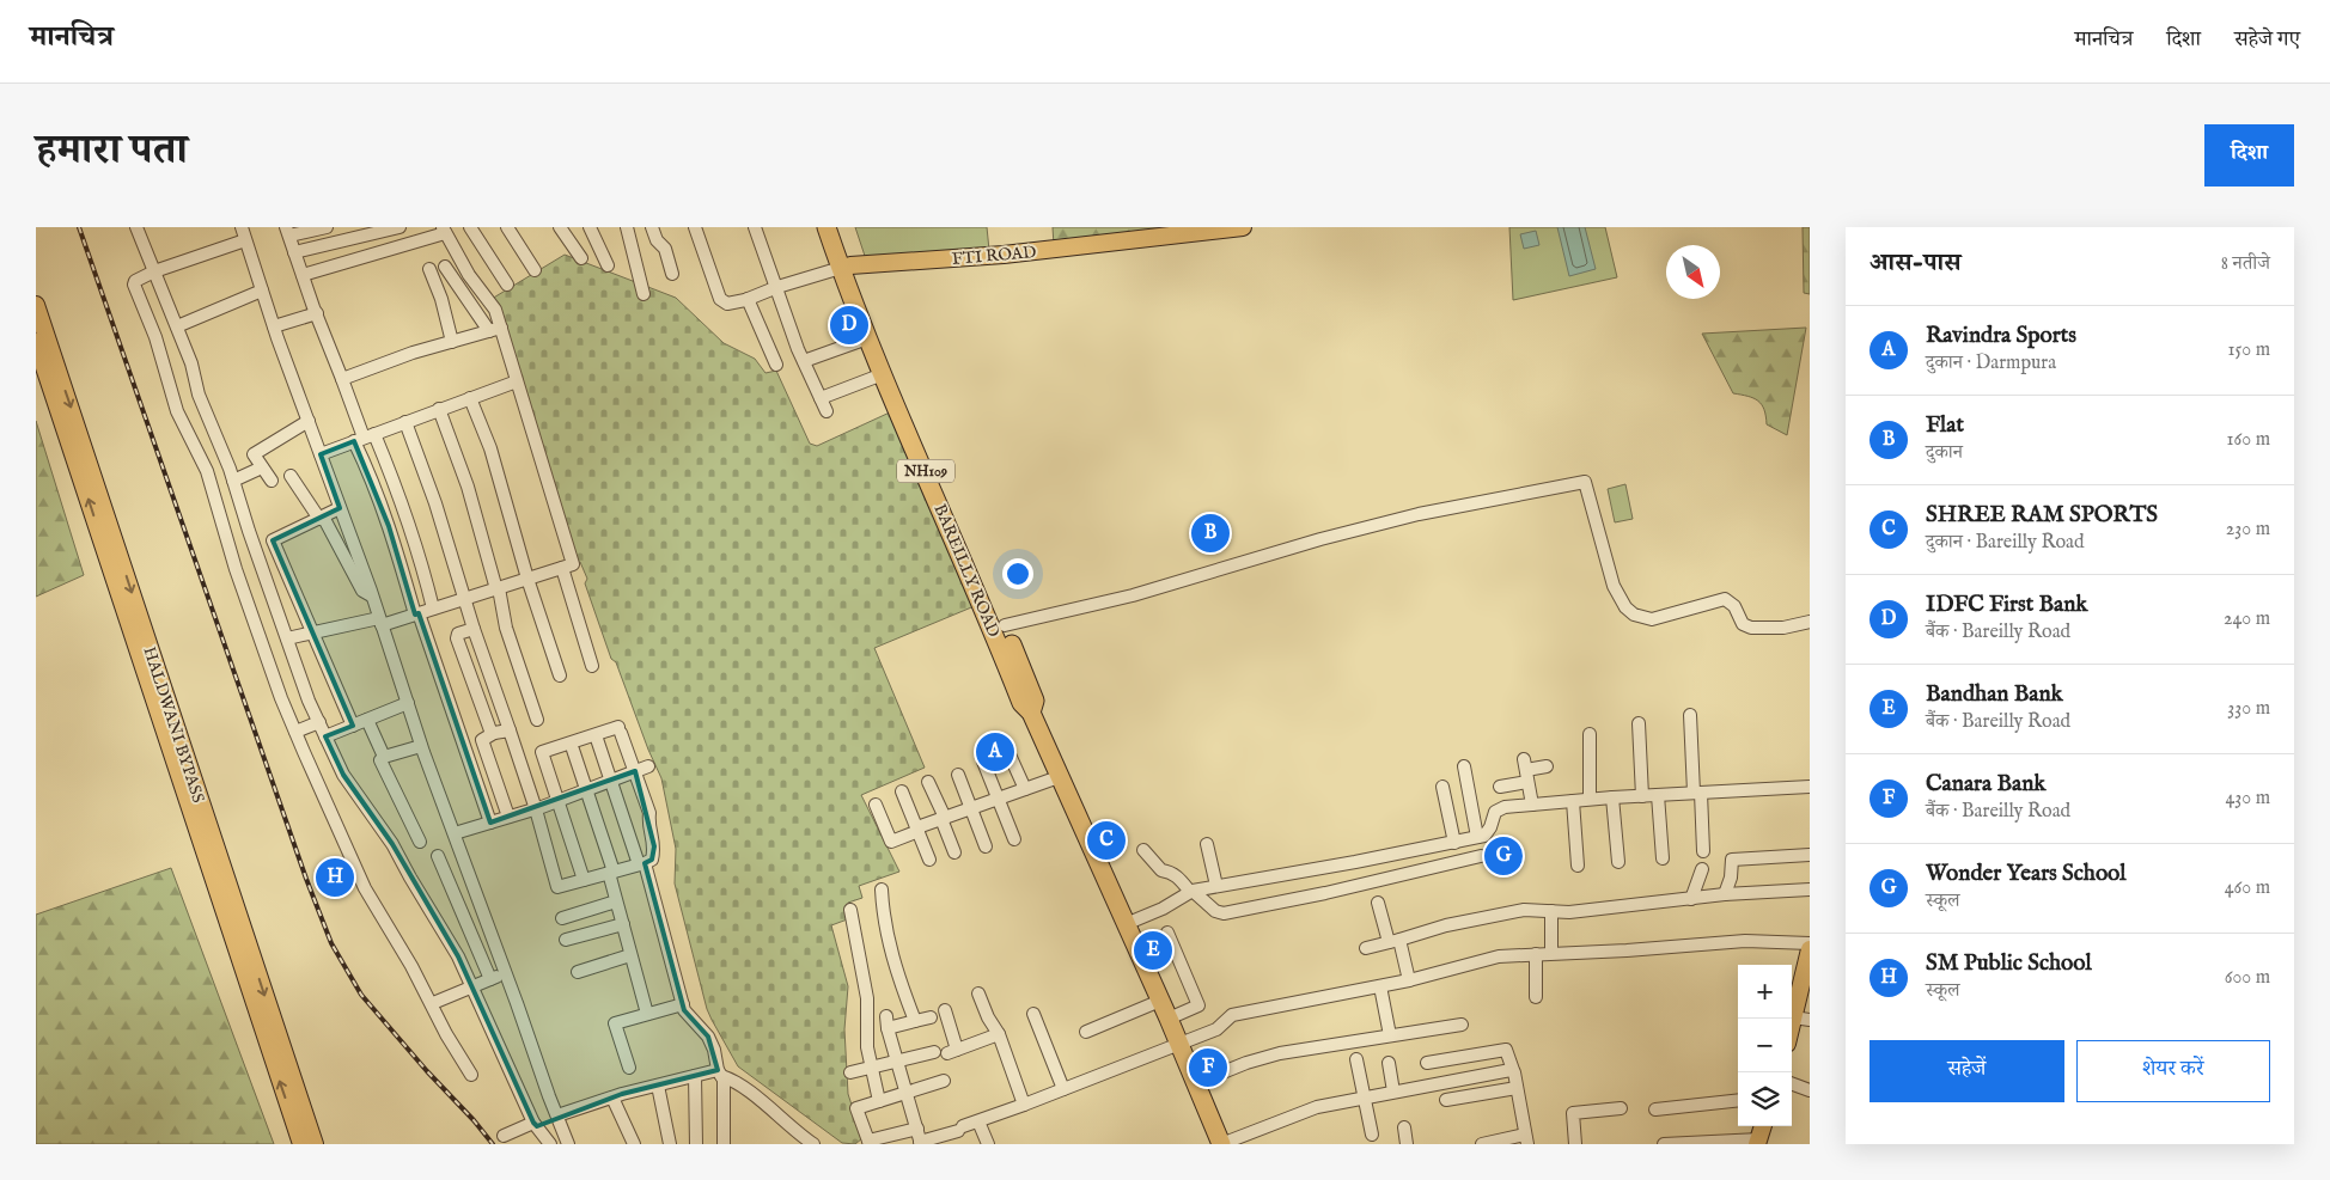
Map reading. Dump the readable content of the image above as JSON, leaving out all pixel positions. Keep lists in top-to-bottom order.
{
  "streets": {
    "highway": ["NH109", "BAREILLY ROAD"],
    "main road": ["FTI ROAD", "HALDWANI BYPASS"]
  },
  "crossings": [
    ["FTI ROAD", "BAREILLY ROAD"]
  ],
  "north": "bottom right",
  "page": {
    "header": "मानचित्र",
    "nav": ["मानचित्र", "दिशा", "सहेजे गए"],
    "title": "हमारा पता",
    "buttons": [
      "दिशा",
      ["सहेजें", "शेयर करें"]
    ],
    "heading": ["आस-पास", "8 नतीजे"],
    "pins": [
      "D",
      "B",
      "A",
      "C",
      "G",
      "H",
      "E",
      "F"
    ],
    "list": [
      {
        "mark": "A",
        "name": "Ravindra Sports",
        "note": "दुकान · Darmpura",
        "value": "150 m"
      },
      {
        "mark": "B",
        "name": "Flat",
        "note": "दुकान",
        "value": "160 m"
      },
      {
        "mark": "C",
        "name": "SHREE RAM SPORTS",
        "note": "दुकान · Bareilly Road",
        "value": "230 m"
      },
      {
        "mark": "D",
        "name": "IDFC First Bank",
        "note": "बैंक · Bareilly Road",
        "value": "240 m"
      },
      {
        "mark": "E",
        "name": "Bandhan Bank",
        "note": "बैंक · Bareilly Road",
        "value": "330 m"
      },
      {
        "mark": "F",
        "name": "Canara Bank",
        "note": "बैंक · Bareilly Road",
        "value": "430 m"
      },
      {
        "mark": "G",
        "name": "Wonder Years School",
        "note": "स्कूल",
        "value": "460 m"
      },
      {
        "mark": "H",
        "name": "SM Public School",
        "note": "स्कूल",
        "value": "600 m"
      }
    ],
    "map_buttons": ["+", "−"]
  }
}
